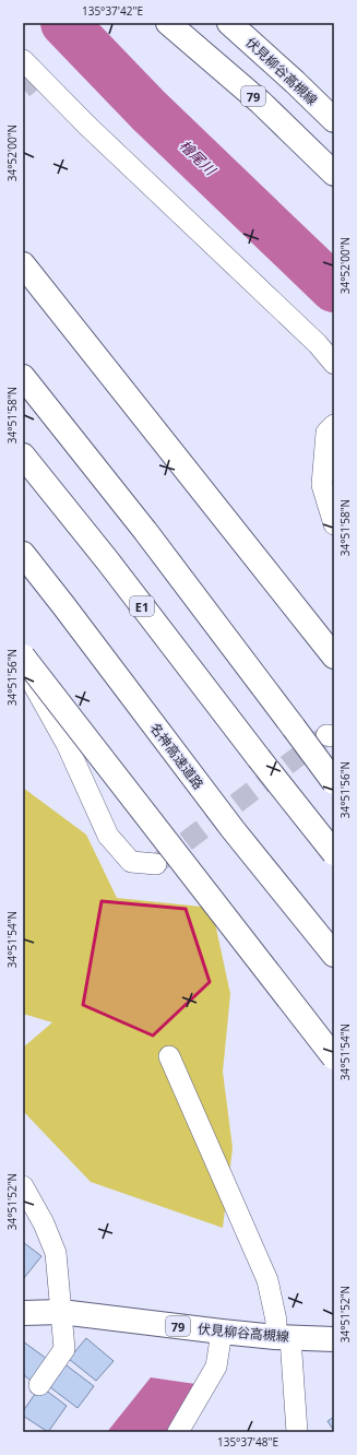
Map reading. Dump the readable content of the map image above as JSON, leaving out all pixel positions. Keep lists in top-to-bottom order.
{
  "streets": {
    "main road": [
      "伏見柳谷高槻線",
      "79",
      "E1",
      "名神高速道路"
    ]
  },
  "water": ["檜尾川"],
  "coordinates": [
    "135°37'42\"E",
    "34°52'00\"N",
    "34°51'58\"N",
    "34°51'56\"N",
    "34°51'54\"N",
    "34°51'52\"N",
    "135°37'48\"E"
  ]
}
